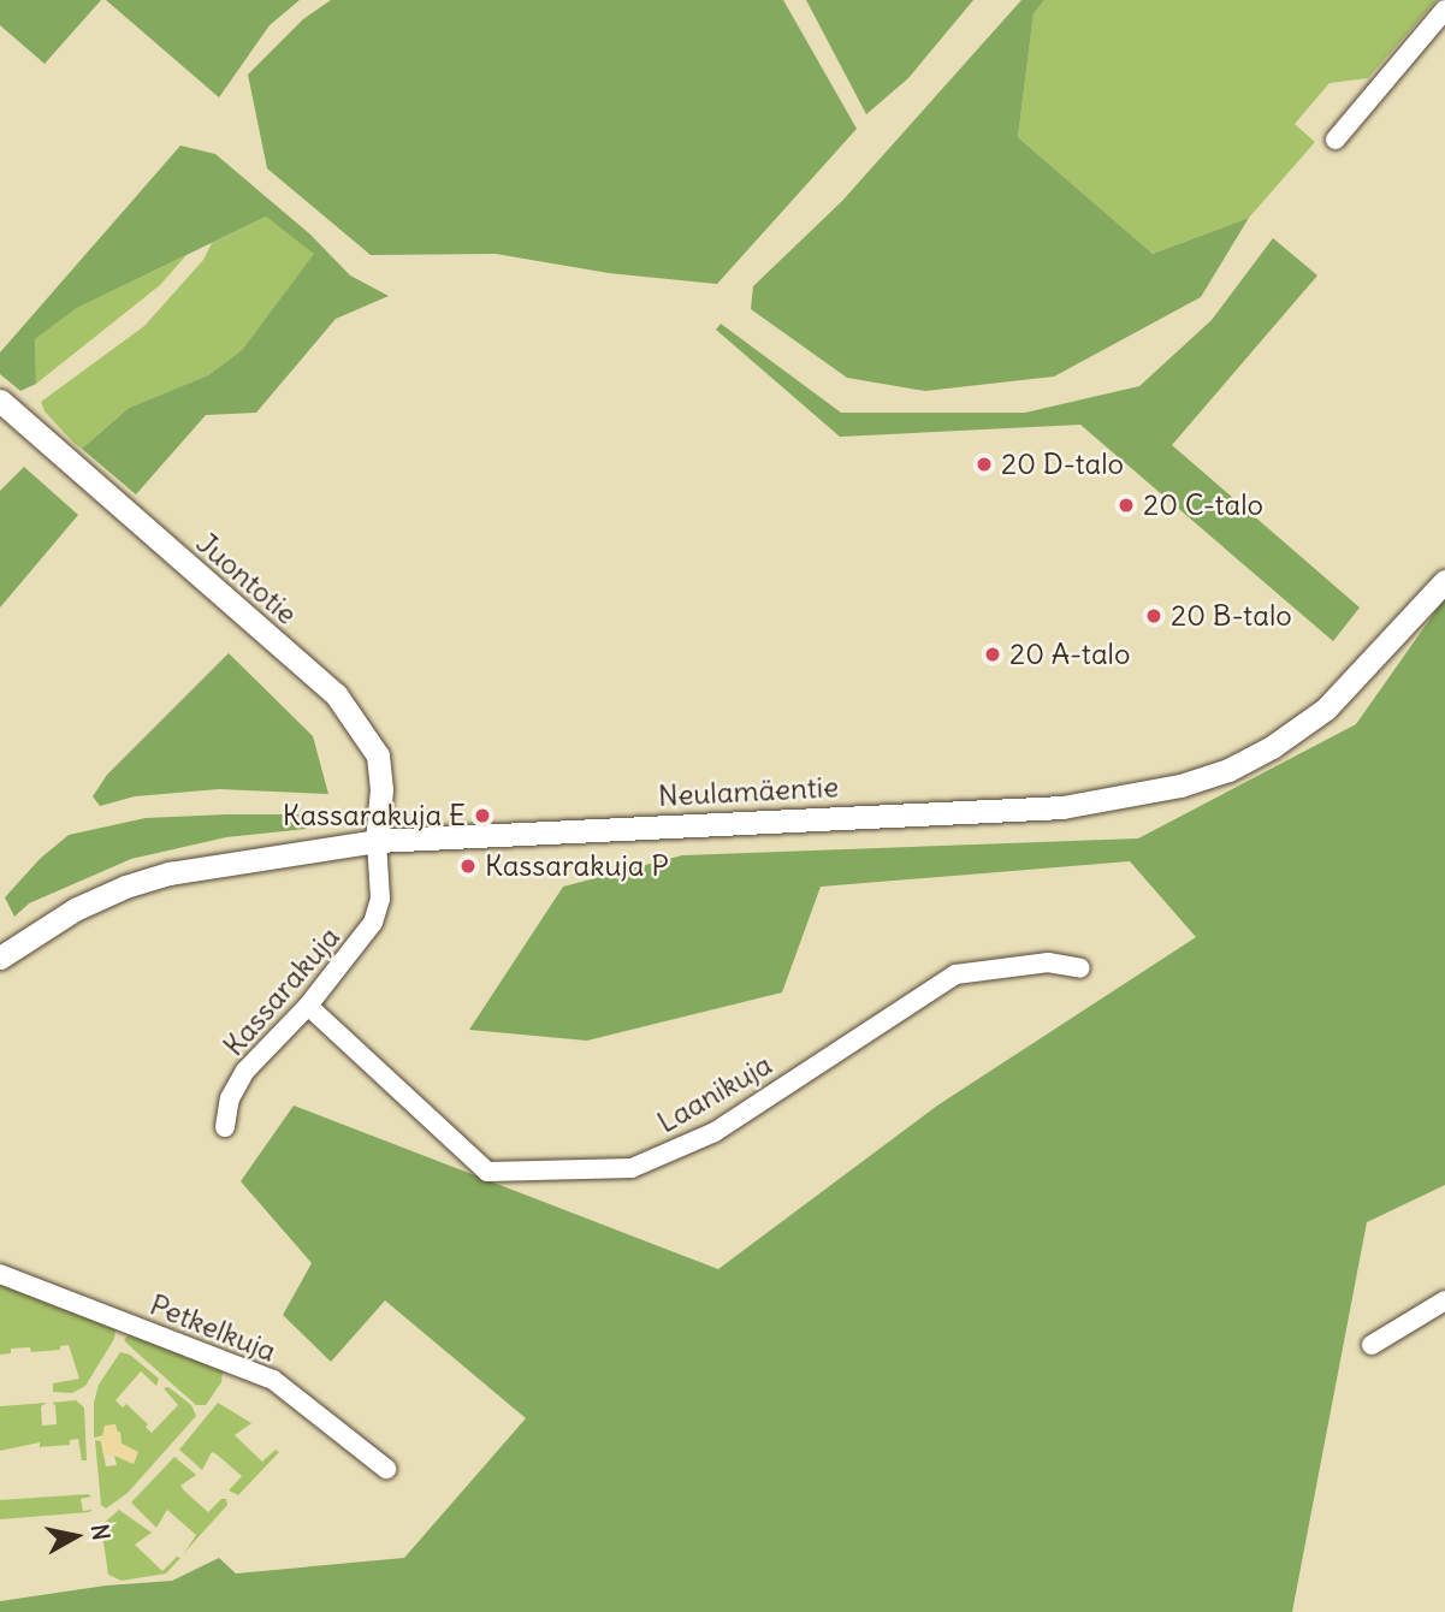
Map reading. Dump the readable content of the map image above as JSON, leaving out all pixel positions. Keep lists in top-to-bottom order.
{
  "streets": {
    "street": [
      "Juontotie",
      "Neulamäentie",
      "Kassarakuja",
      "Laanikuja",
      "Petkelkuja"
    ]
  },
  "crossings": [
    ["Juontotie", "Neulamäentie"],
    ["Juontotie", "Kassarakuja"],
    ["Neulamäentie", "Kassarakuja"],
    ["Kassarakuja", "Laanikuja"]
  ],
  "places": [
    "20 D-talo",
    "20 C-talo",
    "20 B-talo",
    "20 A-talo",
    "Kassarakuja E",
    "Kassarakuja P"
  ],
  "north": "right"
}
